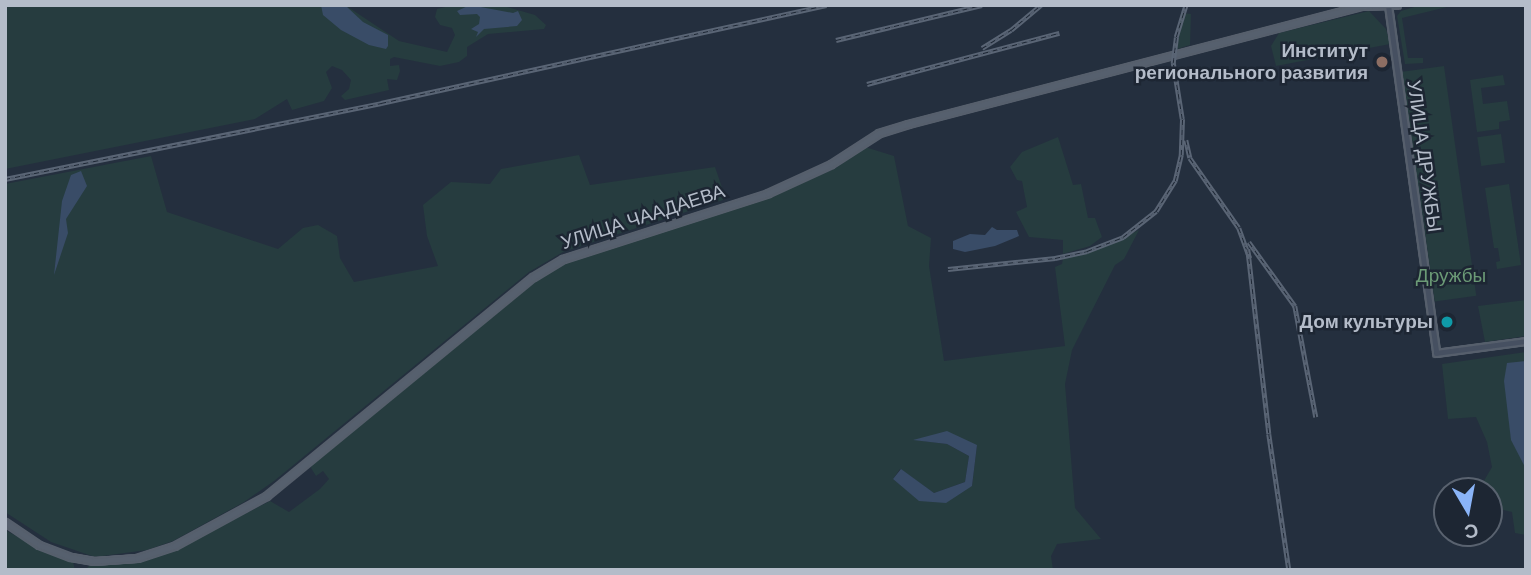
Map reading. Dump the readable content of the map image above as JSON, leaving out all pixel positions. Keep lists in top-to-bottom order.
{
  "streets": {
    "main road": ["УЛИЦА ДРУЖБЫ", "УЛИЦА ЧААДАЕВА"]
  },
  "crossings": [
    ["УЛИЦА ДРУЖБЫ", "УЛИЦА ЧААДАЕВА"]
  ],
  "parks": ["Дружбы"],
  "places": ["Институт регионального развития", "Дом культуры"],
  "north": "bottom"
}
